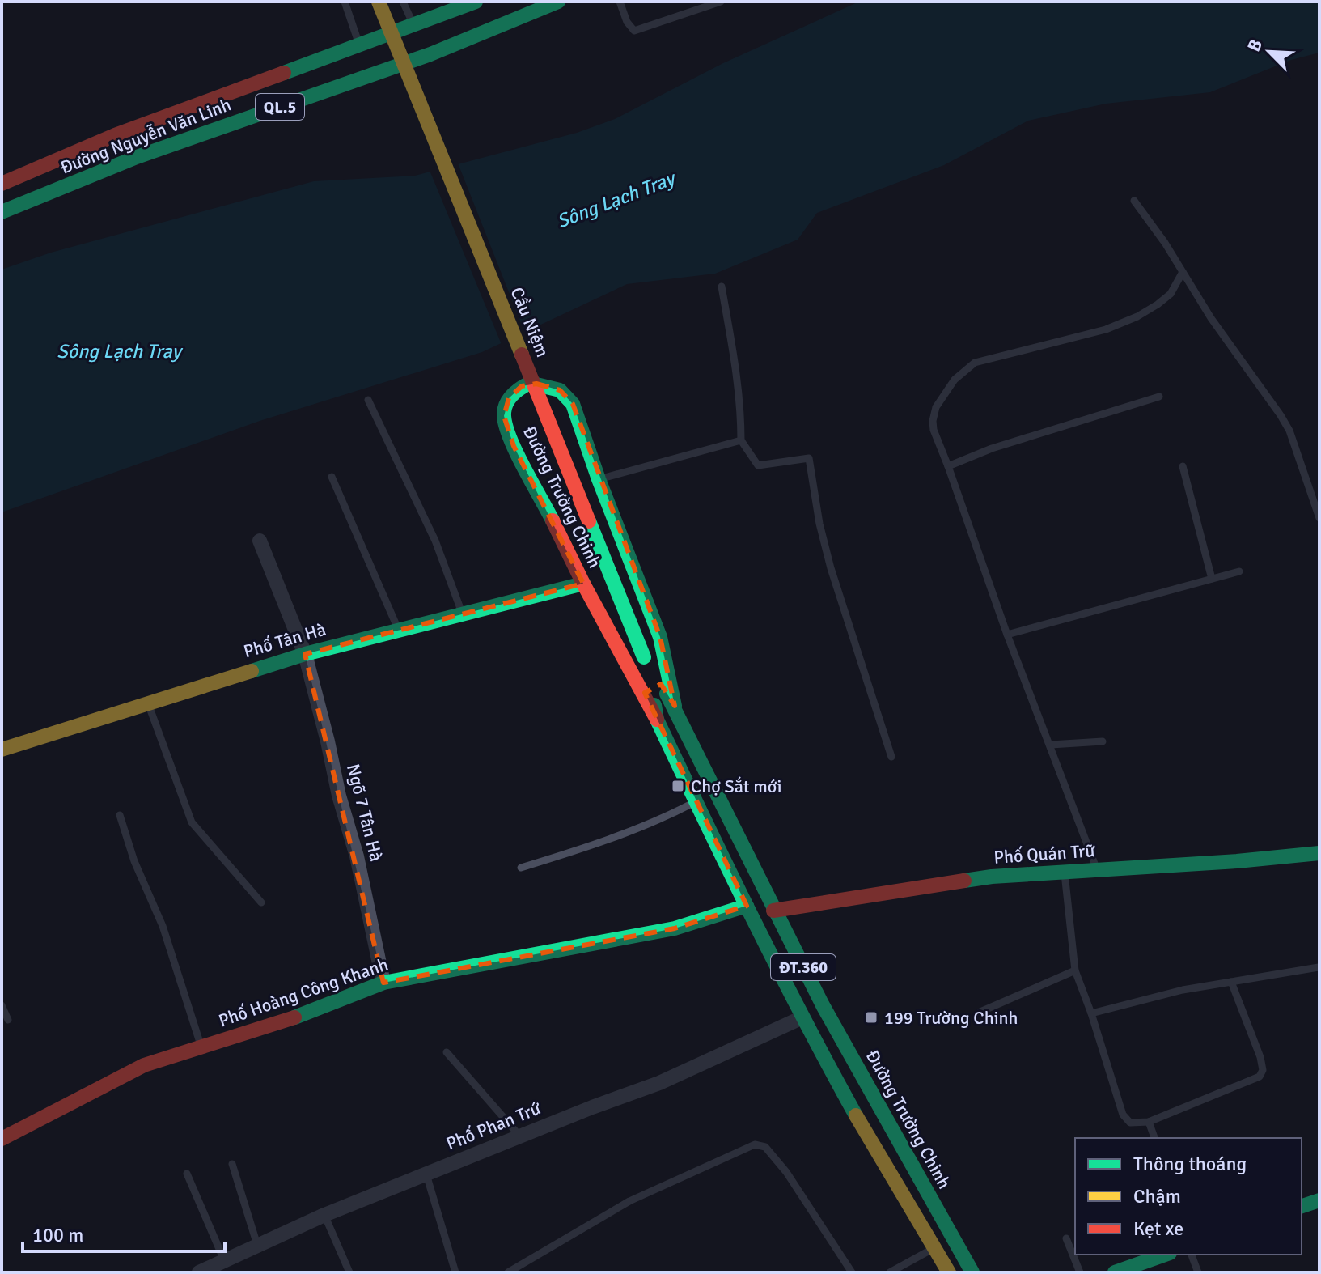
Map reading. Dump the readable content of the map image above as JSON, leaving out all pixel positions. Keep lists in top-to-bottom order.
{
  "streets": {
    "main road": [
      "QL.5",
      "Đường Nguyễn Văn Linh",
      "Cầu Niệm",
      "Đường Trường Chinh",
      "Phố Tân Hà",
      "Phố Quán Trữ",
      "ĐT.360",
      "Phố Hoàng Công Khanh"
    ],
    "street": ["Ngõ 7 Tân Hà", "Phố Phan Trứ"]
  },
  "crossings": [
    ["Cầu Niệm", "Đường Trường Chinh"],
    ["Đường Trường Chinh", "Phố Tân Hà"],
    ["Đường Trường Chinh", "Phố Quán Trữ"],
    ["Đường Trường Chinh", "Phố Hoàng Công Khanh"],
    ["Đường Trường Chinh", "Phố Phan Trứ"],
    ["Phố Tân Hà", "Ngõ 7 Tân Hà"],
    ["Ngõ 7 Tân Hà", "Phố Hoàng Công Khanh"]
  ],
  "water": ["Sông Lạch Tray"],
  "places": {
    "transit": ["Chợ Sắt mới", "199 Trường Chinh"]
  },
  "legend": ["Thông thoáng", "Chậm", "Kẹt xe"],
  "scale_bar": "100 m",
  "north": "top left"
}
